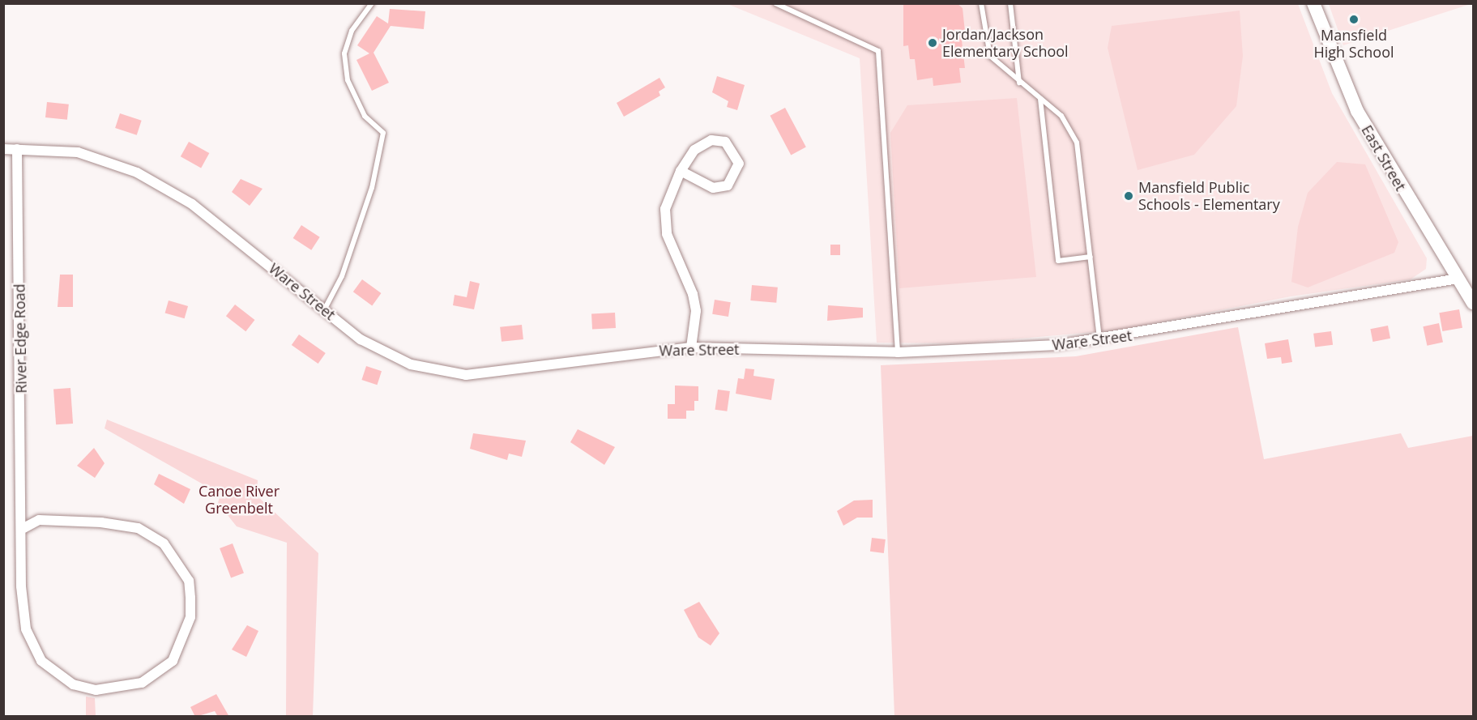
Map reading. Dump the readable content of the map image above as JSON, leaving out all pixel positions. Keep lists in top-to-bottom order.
{
  "streets": {
    "main road": ["East Street"],
    "street": ["Ware Street", "River Edge Road"]
  },
  "crossings": [
    ["East Street", "Ware Street"],
    ["Ware Street", "River Edge Road"]
  ],
  "parks": ["Canoe River Greenbelt"],
  "places": ["Mansfield High School", "Jordan/Jackson Elementary School", "Mansfield Public Schools - Elementary"]
}
